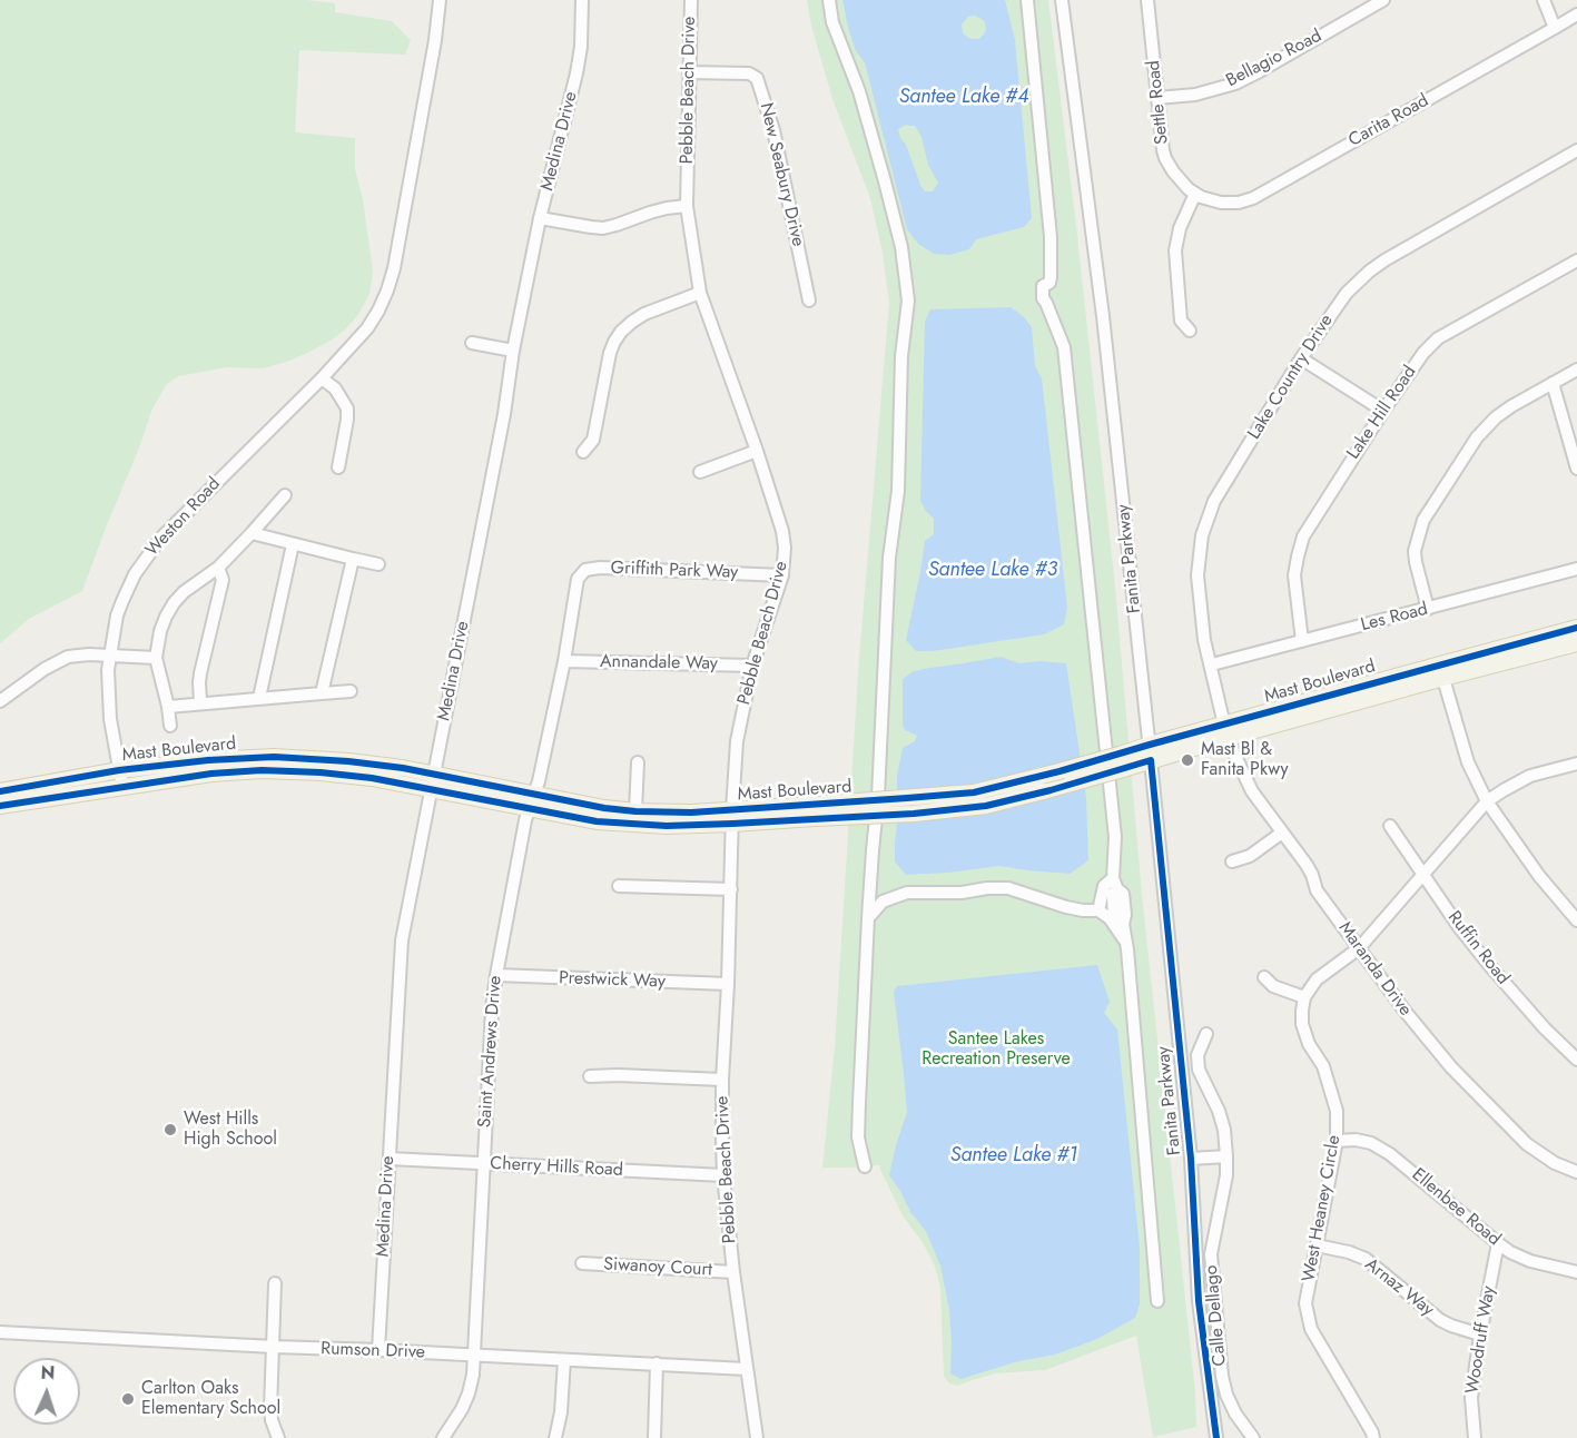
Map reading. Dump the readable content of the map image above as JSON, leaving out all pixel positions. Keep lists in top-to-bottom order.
{
  "streets": {
    "main road": ["Mast Boulevard"],
    "street": [
      "Bellagio Road",
      "Pebble Beach Drive",
      "Settle Road",
      "Carita Road",
      "Medina Drive",
      "New Seabury Drive",
      "Lake Country Drive",
      "Lake Hill Road",
      "Weston Road",
      "Fanita Parkway",
      "Griffith Park Way",
      "Les Road",
      "Annandale Way",
      "Ruffin Road",
      "Maranda Drive",
      "Prestwick Way",
      "Saint Andrews Drive",
      "Cherry Hills Road",
      "Ellenbee Road",
      "West Heaney Circle",
      "Siwanoy Court",
      "Arnaz Way",
      "Calle Dellago",
      "Woodruff Way",
      "Rumson Drive"
    ]
  },
  "crossings": [
    ["Bellagio Road", "Settle Road"],
    ["Pebble Beach Drive", "New Seabury Drive"],
    ["Pebble Beach Drive", "Griffith Park Way"],
    ["Pebble Beach Drive", "Annandale Way"],
    ["Pebble Beach Drive", "Mast Boulevard"],
    ["Pebble Beach Drive", "Prestwick Way"],
    ["Pebble Beach Drive", "Cherry Hills Road"],
    ["Pebble Beach Drive", "Siwanoy Court"],
    ["Pebble Beach Drive", "Rumson Drive"],
    ["Settle Road", "Carita Road"],
    ["Medina Drive", "Mast Boulevard"],
    ["Medina Drive", "Cherry Hills Road"],
    ["Medina Drive", "Rumson Drive"],
    ["Lake Country Drive", "Les Road"],
    ["Lake Country Drive", "Mast Boulevard"],
    ["Lake Country Drive", "Maranda Drive"],
    ["Lake Hill Road", "Les Road"],
    ["Weston Road", "Mast Boulevard"],
    ["Fanita Parkway", "Mast Boulevard"],
    ["Griffith Park Way", "Saint Andrews Drive"],
    ["Annandale Way", "Saint Andrews Drive"],
    ["Mast Boulevard", "Maranda Drive"],
    ["Mast Boulevard", "Saint Andrews Drive"],
    ["Prestwick Way", "Saint Andrews Drive"],
    ["Saint Andrews Drive", "Cherry Hills Road"],
    ["Saint Andrews Drive", "Rumson Drive"],
    ["Ellenbee Road", "West Heaney Circle"],
    ["Ellenbee Road", "Woodruff Way"],
    ["West Heaney Circle", "Arnaz Way"],
    ["Arnaz Way", "Woodruff Way"]
  ],
  "water": ["Santee Lake #4", "Santee Lake #3", "Santee Lake #1"],
  "parks": ["Santee Lakes Recreation Preserve"],
  "places": ["Mast Bl & Fanita Pkwy", "West Hills High School", "Carlton Oaks Elementary School"],
  "north": "top"
}
